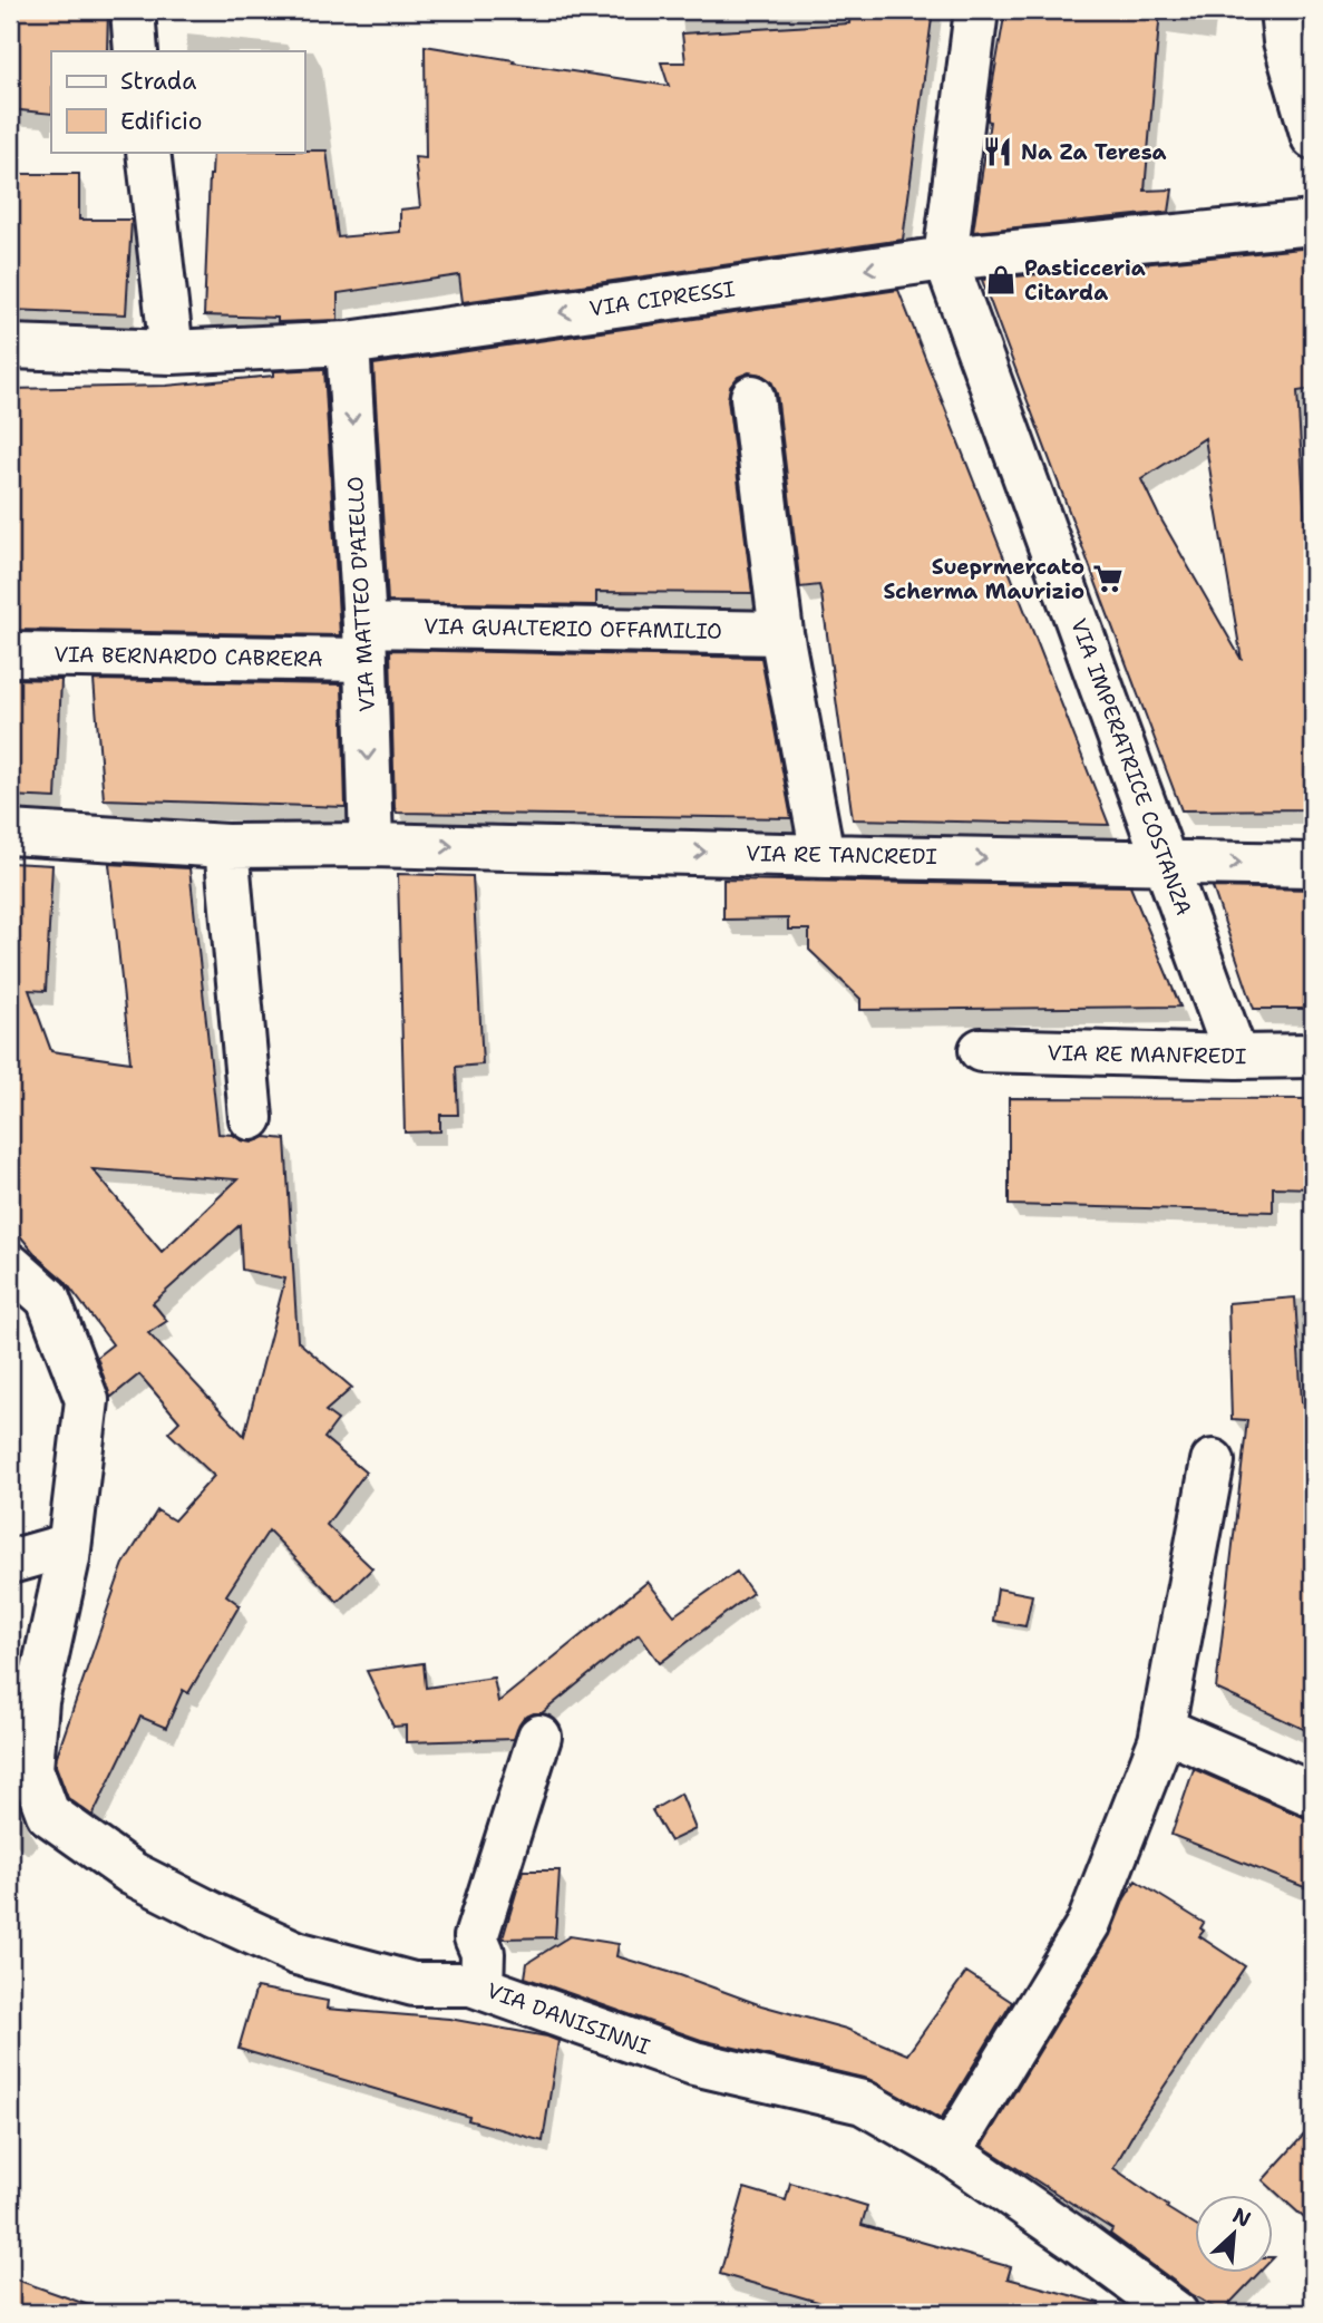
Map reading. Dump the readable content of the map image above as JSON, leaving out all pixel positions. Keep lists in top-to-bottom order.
{
  "streets": {
    "street": [
      "VIA CIPRESSI",
      "VIA MATTEO D'AIELLO",
      "VIA GUALTERIO OFFAMILIO",
      "VIA BERNARDO CABRERA",
      "VIA IMPERATRICE COSTANZA",
      "VIA RE TANCREDI",
      "VIA RE MANFREDI",
      "VIA DANISINNI"
    ]
  },
  "crossings": [
    ["VIA CIPRESSI", "VIA MATTEO D'AIELLO"],
    ["VIA CIPRESSI", "VIA IMPERATRICE COSTANZA"],
    ["VIA MATTEO D'AIELLO", "VIA GUALTERIO OFFAMILIO"],
    ["VIA MATTEO D'AIELLO", "VIA BERNARDO CABRERA"],
    ["VIA MATTEO D'AIELLO", "VIA RE TANCREDI"],
    ["VIA GUALTERIO OFFAMILIO", "VIA BERNARDO CABRERA"],
    ["VIA IMPERATRICE COSTANZA", "VIA RE TANCREDI"],
    ["VIA IMPERATRICE COSTANZA", "VIA RE MANFREDI"]
  ],
  "one_way": ["VIA CIPRESSI", "VIA MATTEO D'AIELLO", "VIA RE TANCREDI"],
  "places": {
    "restaurant": ["Na Za Teresa"],
    "shop": ["Pasticceria Citarda"],
    "supermarket": ["Sueprmercato Scherma Maurizio"]
  },
  "legend": ["Strada", "Edificio"],
  "north": "top right"
}
